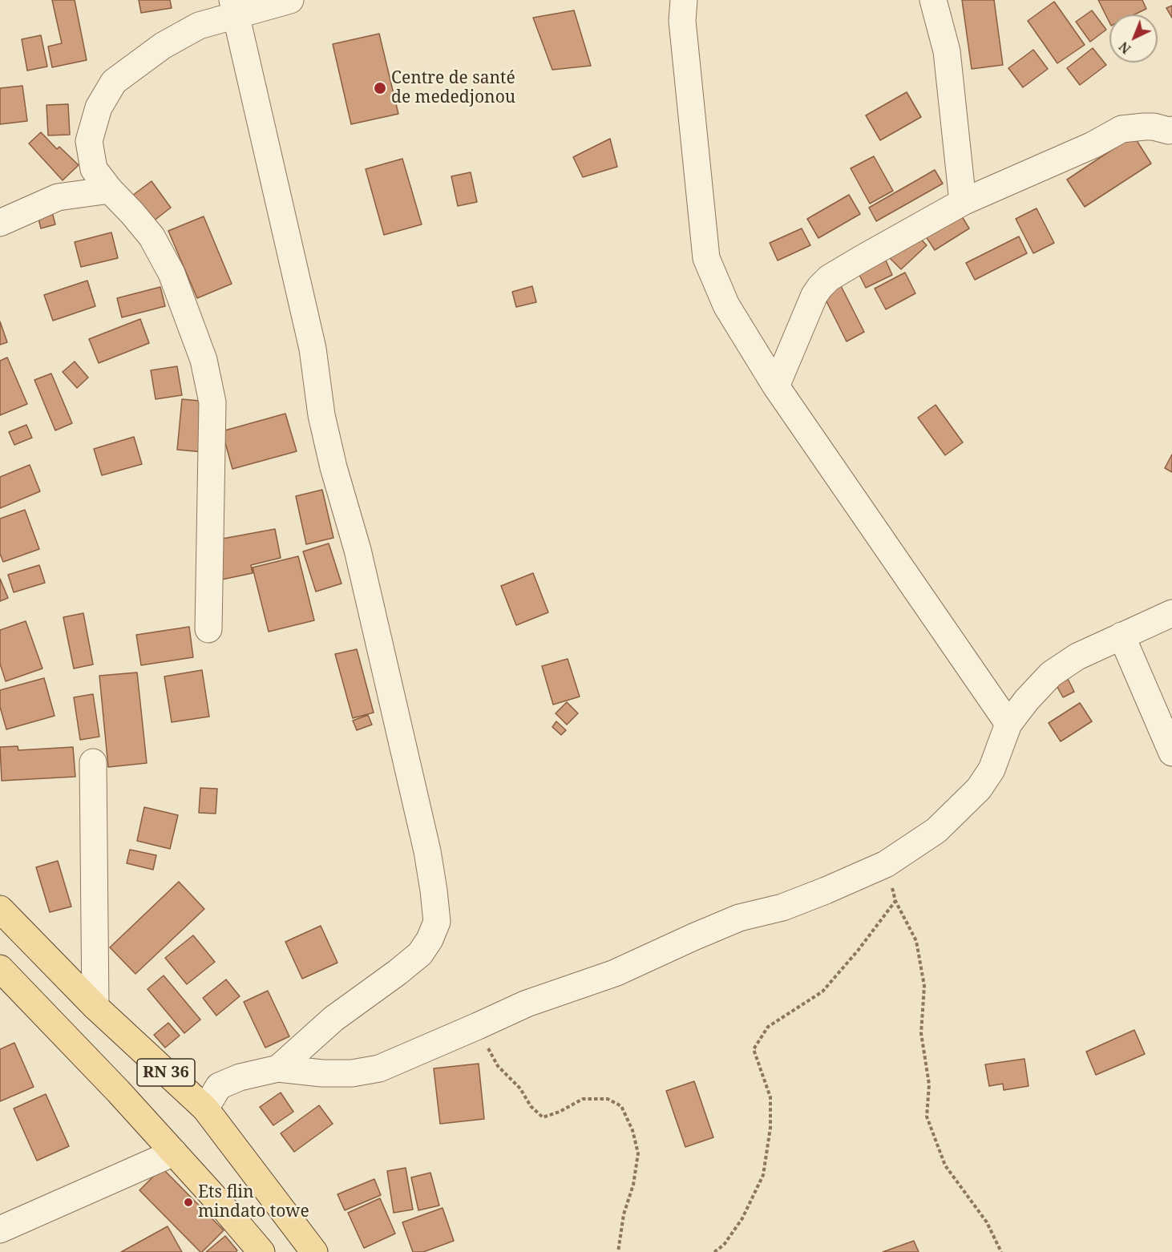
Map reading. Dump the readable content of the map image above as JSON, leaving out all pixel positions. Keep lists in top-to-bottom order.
{
  "streets": {
    "main road": ["RN 36"]
  },
  "places": ["Centre de santé de mededjonou", "Ets flin mindato towe"],
  "north": "bottom left"
}
